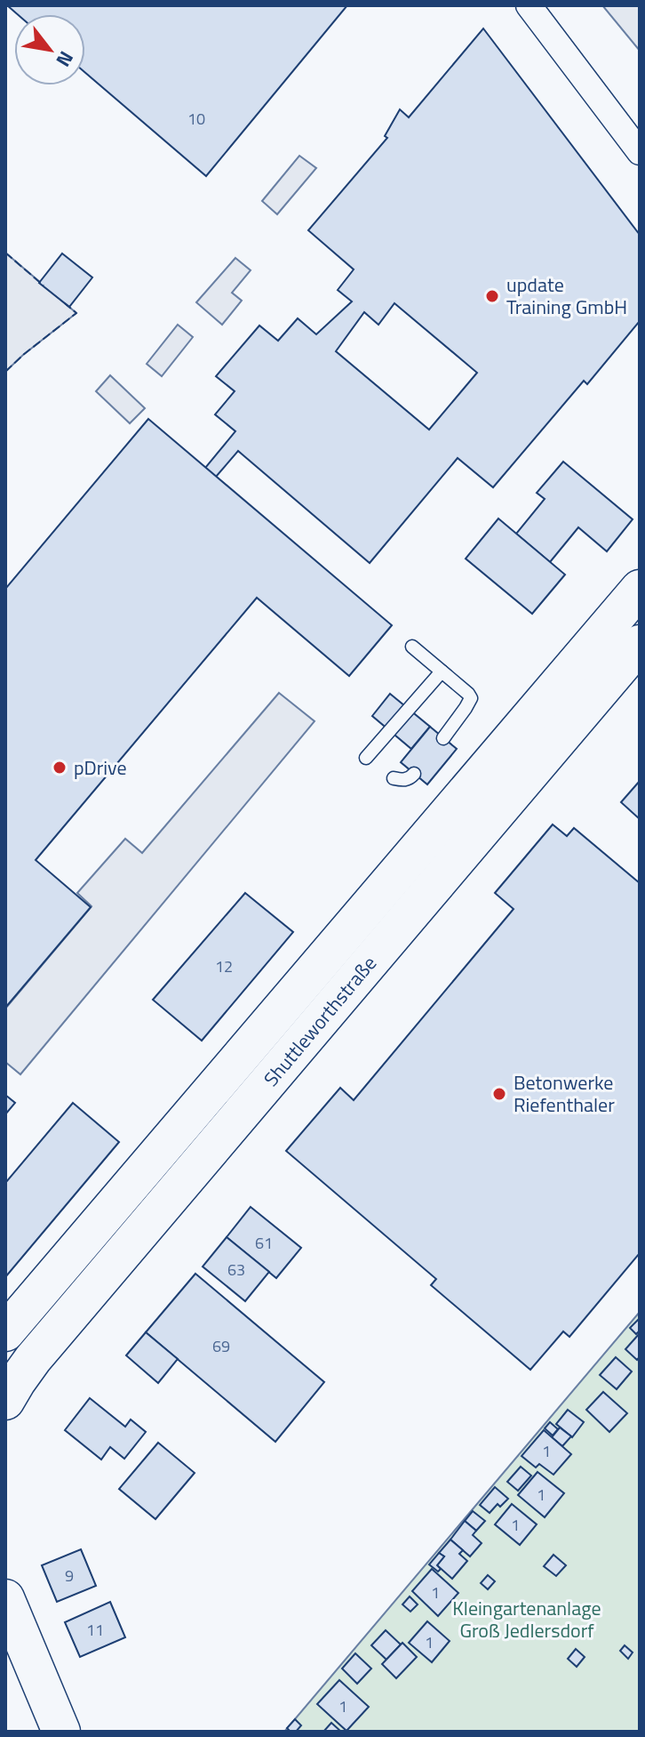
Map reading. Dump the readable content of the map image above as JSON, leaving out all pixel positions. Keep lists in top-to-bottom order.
{
  "streets": {
    "main road": ["Shuttleworthstraße"]
  },
  "parks": ["Kleingartenanlage Groß Jedlersdorf"],
  "places": ["update Training GmbH", "pDrive", "Betonwerke Riefenthaler"],
  "house_numbers": [
    "10",
    "12",
    "61",
    "63",
    "69",
    "1",
    "1",
    "1",
    "9",
    "1",
    "11",
    "1",
    "1"
  ],
  "north": "bottom right"
}
